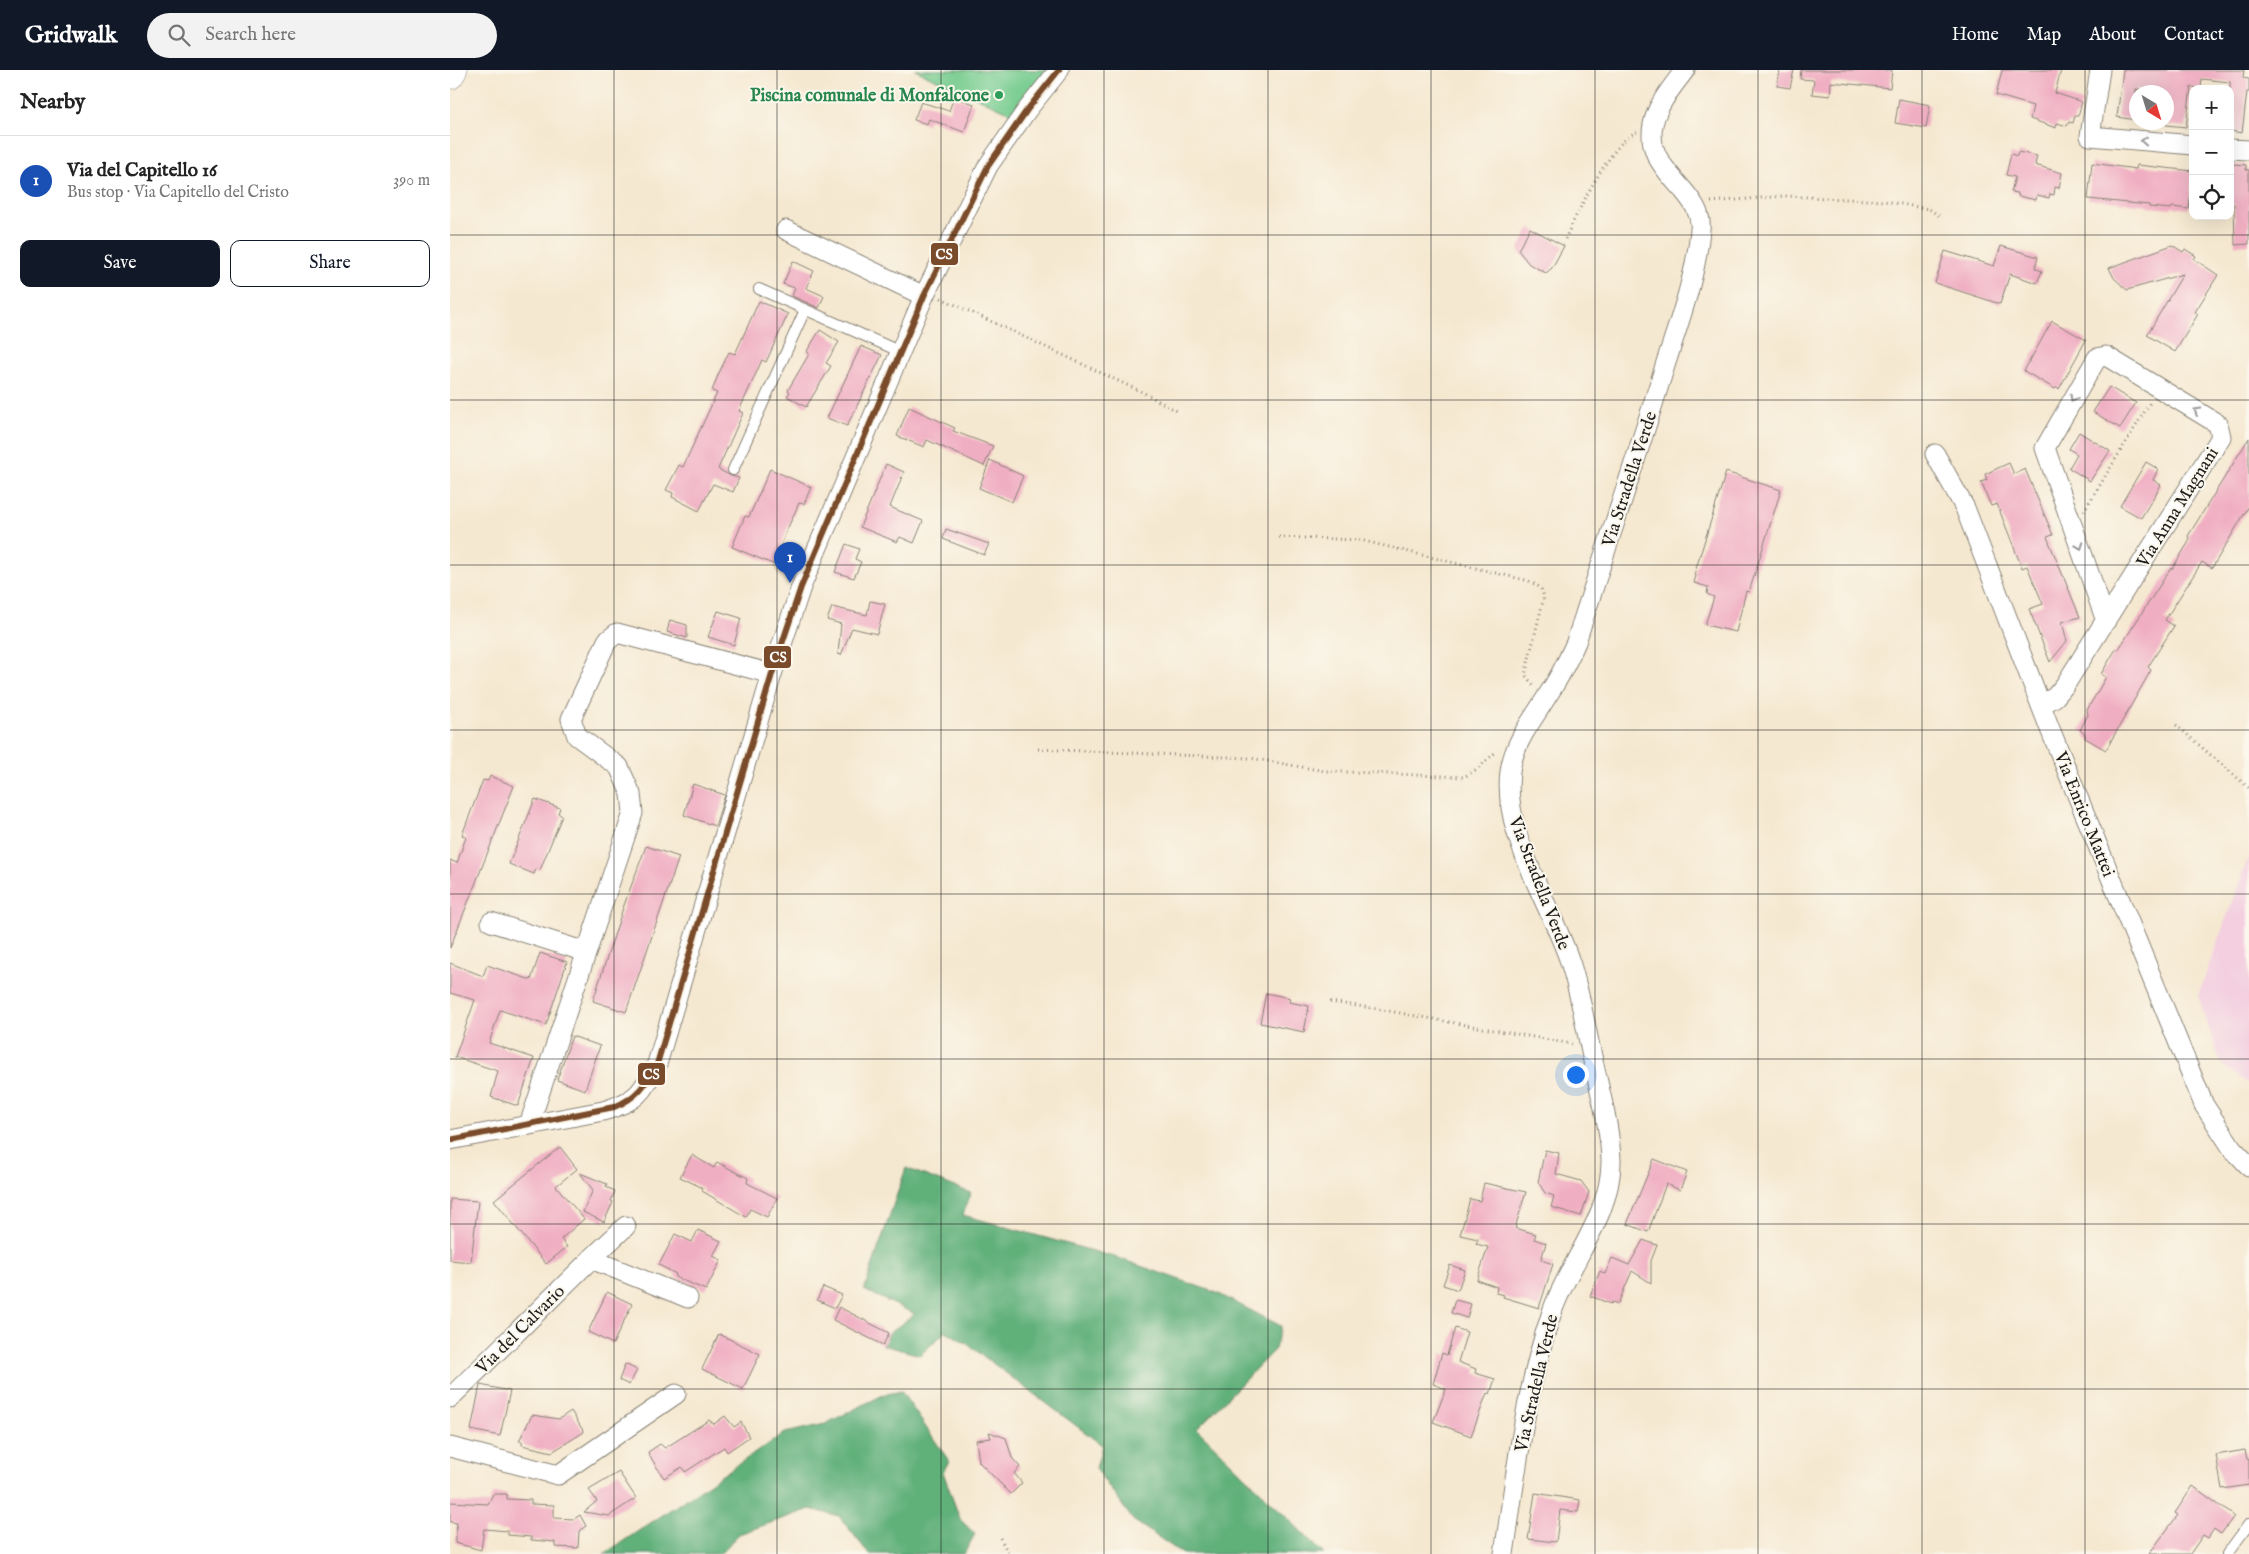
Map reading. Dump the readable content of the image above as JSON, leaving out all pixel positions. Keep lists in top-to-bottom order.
{
  "streets": {
    "street": [
      "Via Stradella Verde",
      "Via Anna Magnani",
      "Via Enrico Mattei",
      "Via del Calvario"
    ]
  },
  "crossings": [
    ["Via Anna Magnani", "Via Enrico Mattei"]
  ],
  "places": ["Piscina comunale di Monfalcone"],
  "lines": ["transit line CS"],
  "north": "bottom right",
  "page": {
    "header": "Gridwalk",
    "search": "Search here",
    "nav": [
      "Home",
      "Map",
      "About",
      "Contact"
    ],
    "heading": "Nearby",
    "map_buttons": ["+", "−"],
    "list": [
      {
        "mark": "1",
        "name": "Via del Capitello 16",
        "note": "Bus stop · Via Capitello del Cristo",
        "value": "390 m"
      }
    ],
    "buttons": ["Save", "Share"],
    "pins": "1"
  }
}
